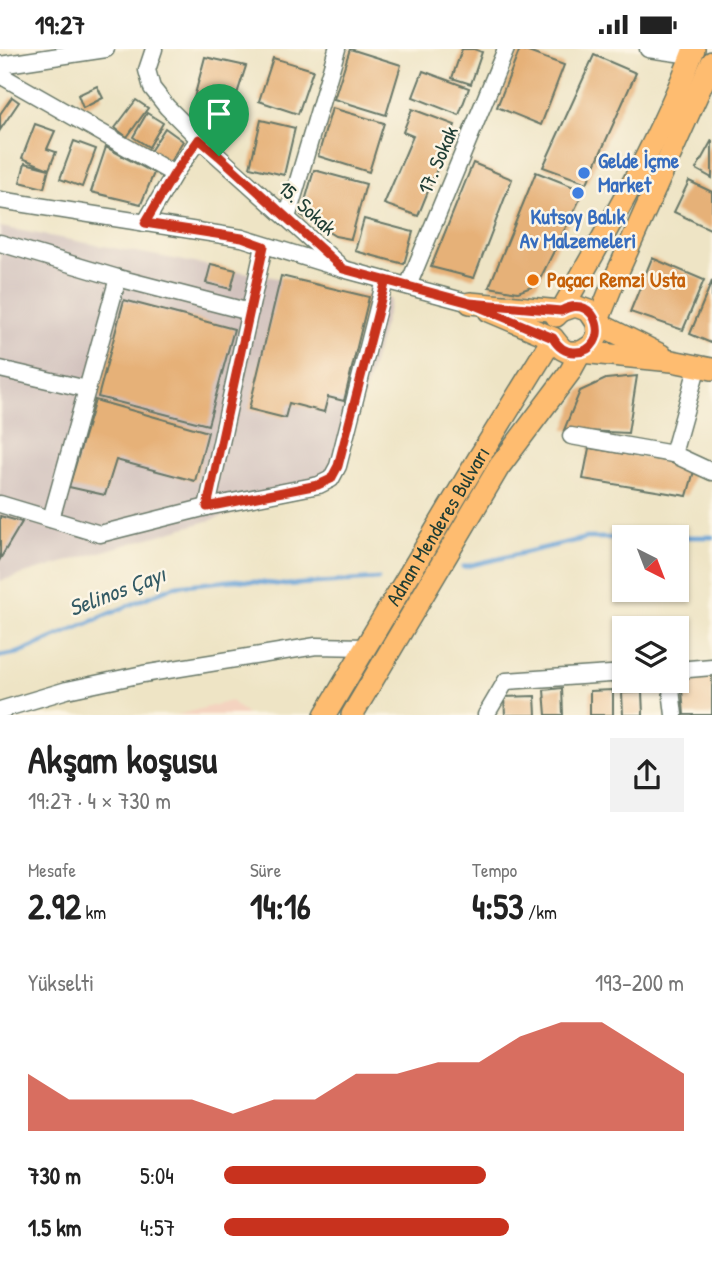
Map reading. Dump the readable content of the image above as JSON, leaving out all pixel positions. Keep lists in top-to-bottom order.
{
  "streets": {
    "main road": ["Adnan Menderes Bulvarı"],
    "street": ["17. Sokak", "15. Sokak"]
  },
  "water": ["Selinos Çayı"],
  "places": ["Gelde İçme Market", "Kutsoy Balık Av Malzemeleri", "Paçacı Remzi Usta"],
  "north": "bottom right",
  "page": {
    "status": "19:27",
    "heading": ["Akşam koşusu", "19:27 · 4 × 730 m"],
    "stats": [
      ["Mesafe", "2.92 km"],
      ["Süre", "14:16"],
      ["Tempo", "4:53 /km"]
    ],
    "chart": ["Yükselti", "193–200 m"],
    "list": [
      {
        "name": "730 m",
        "note": "5:04"
      },
      {
        "name": "1.5 km",
        "note": "4:57"
      }
    ]
  }
}
